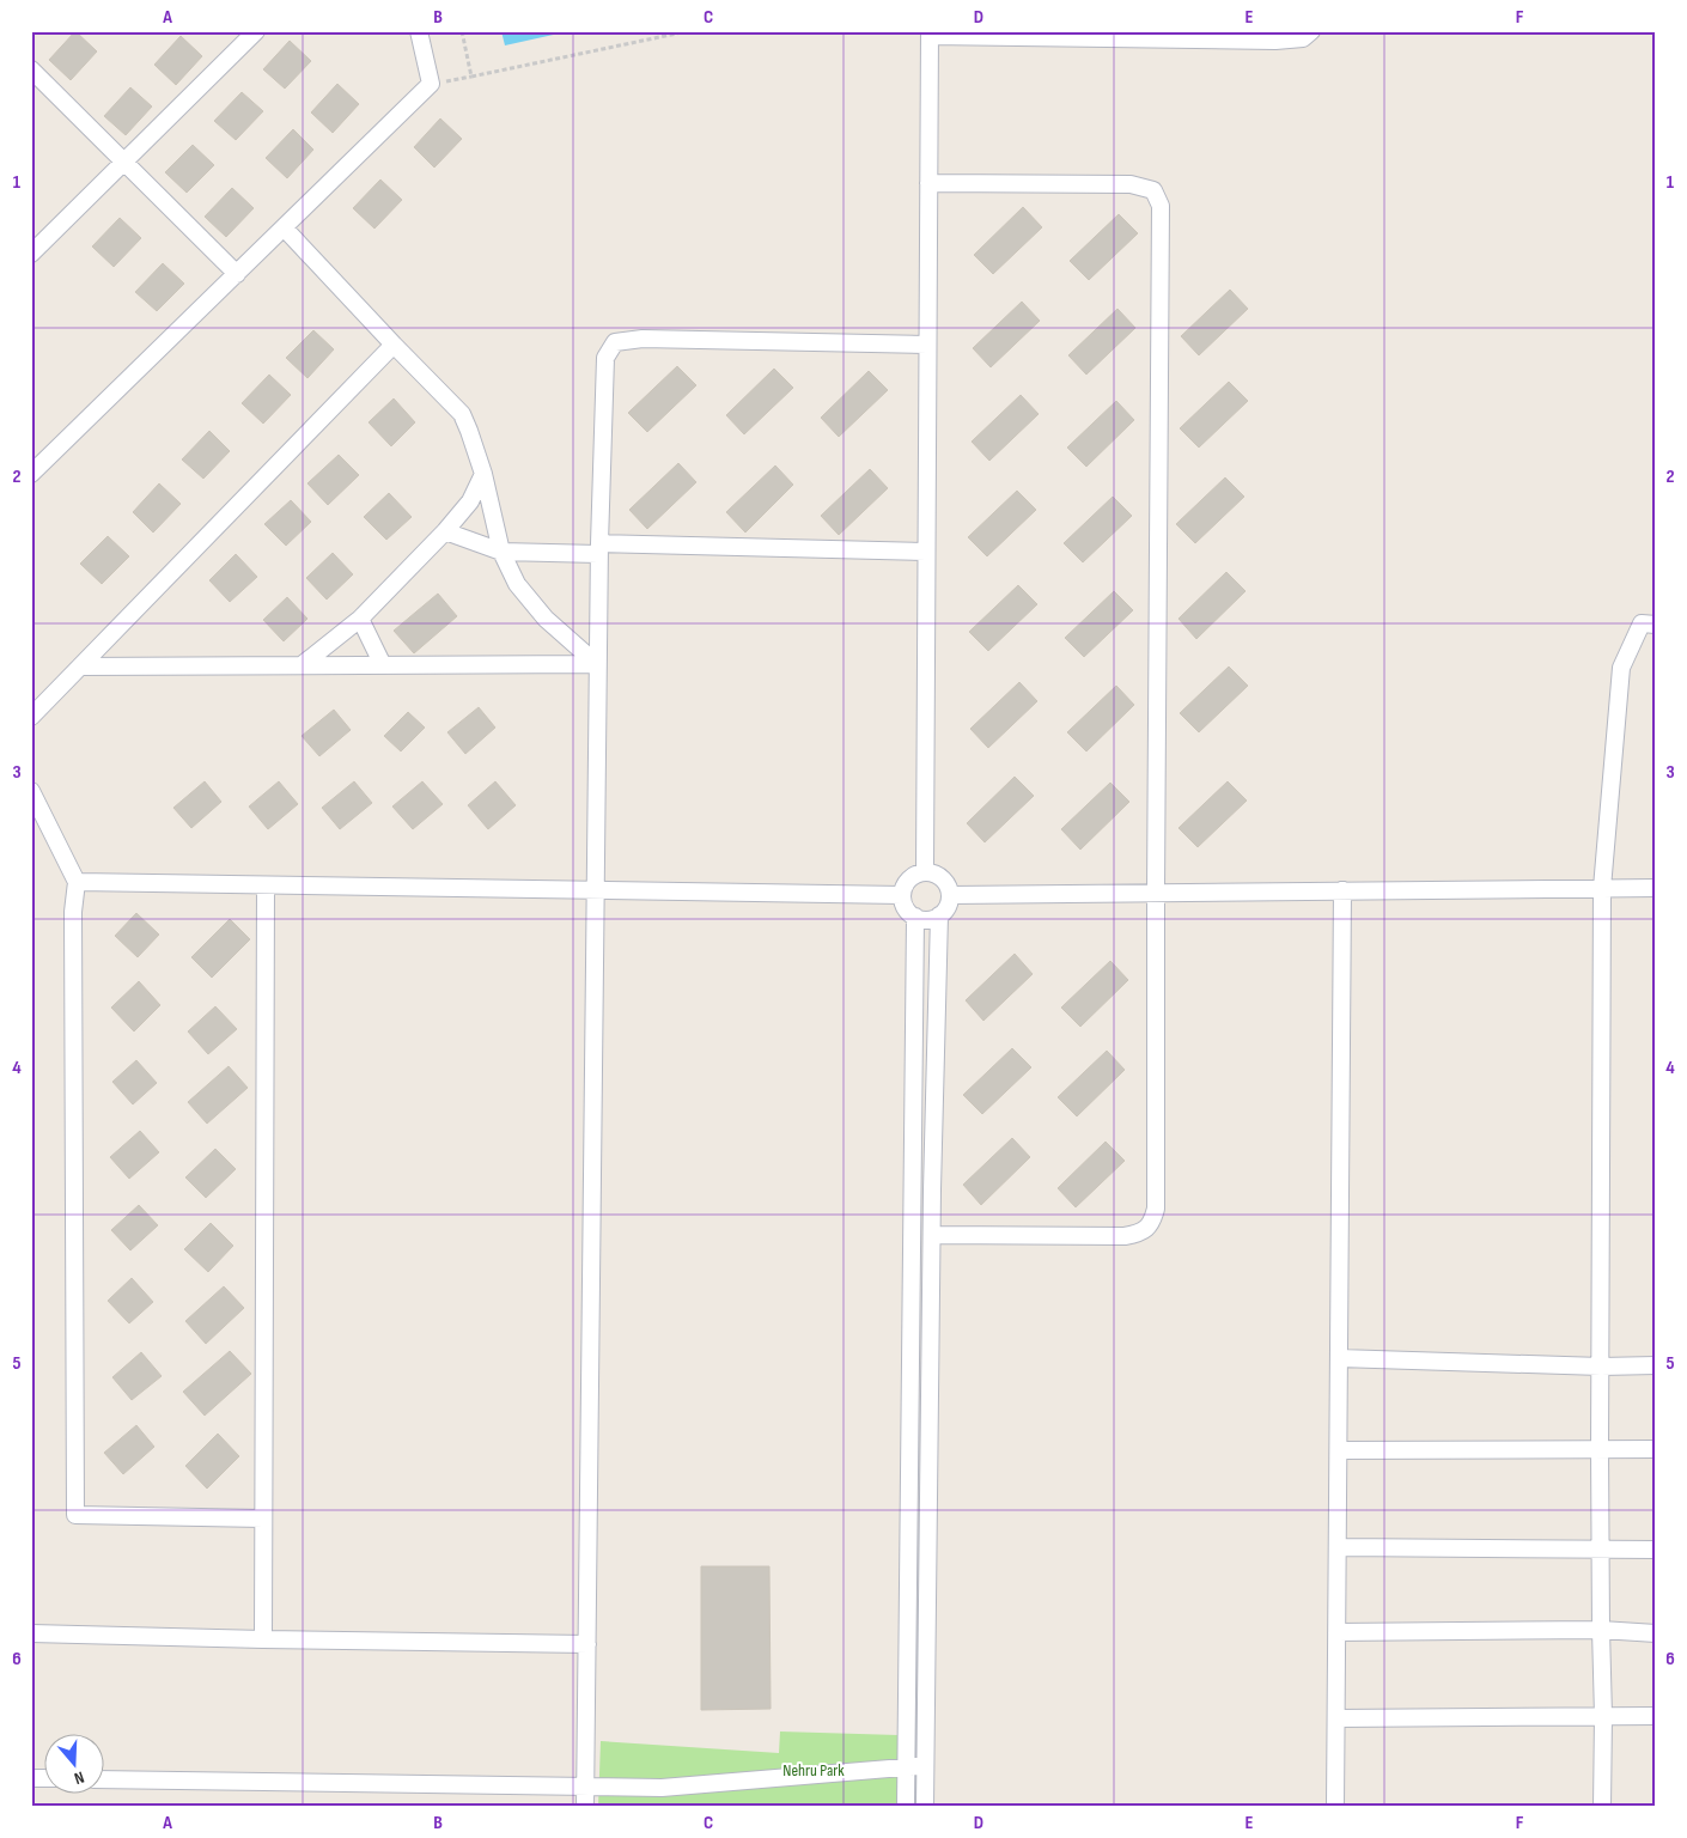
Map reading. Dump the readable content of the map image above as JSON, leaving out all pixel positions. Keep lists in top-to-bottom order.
{
  "parks": ["Nehru Park"],
  "north": "bottom",
  "grid": {
    "columns": [
      "A",
      "B",
      "C",
      "D",
      "E",
      "F"
    ],
    "rows": [
      "1",
      "2",
      "3",
      "4",
      "5",
      "6"
    ]
  }
}
